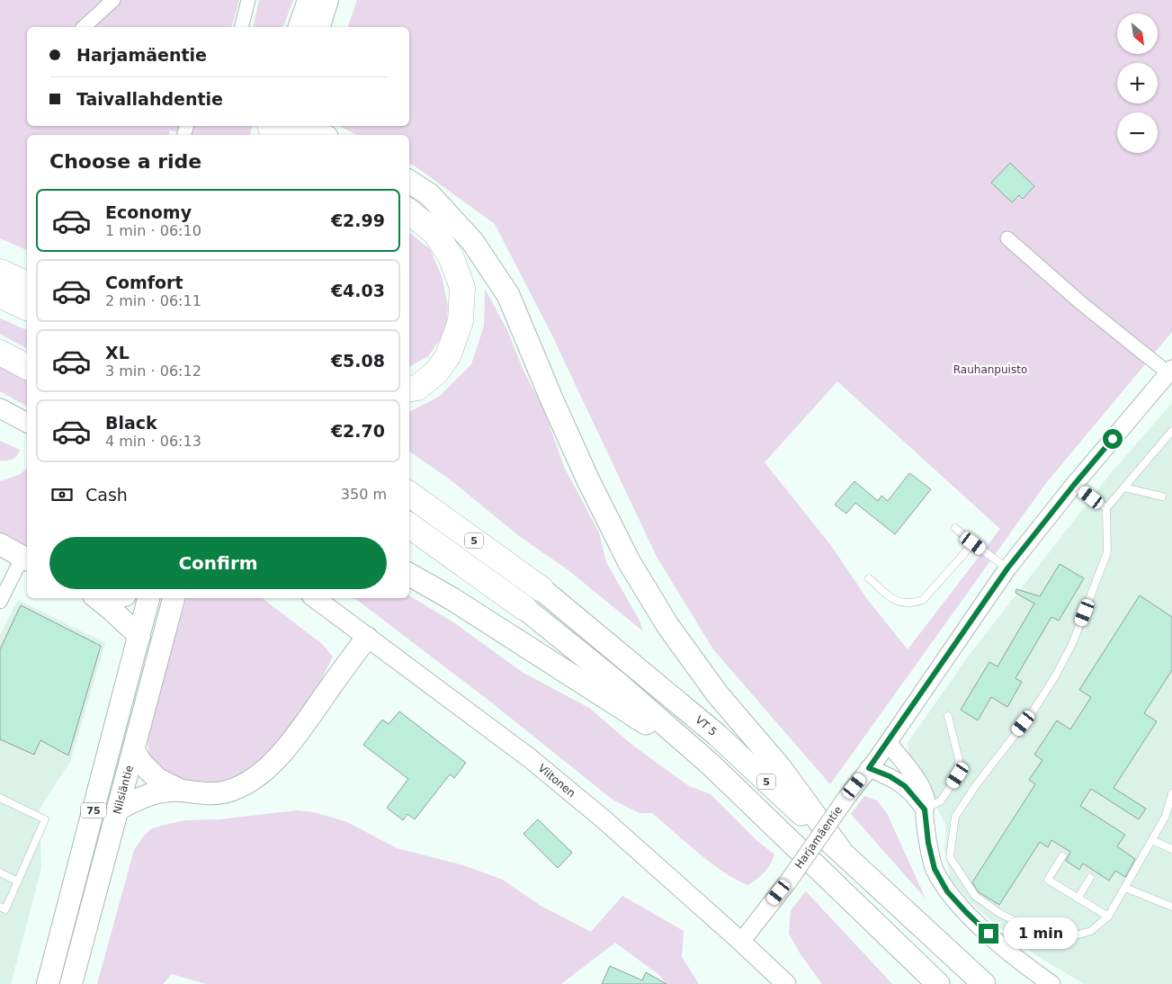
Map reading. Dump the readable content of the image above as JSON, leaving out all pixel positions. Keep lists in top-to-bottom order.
{
  "streets": {
    "highway": ["5", "VT 5"],
    "main road": ["Viitonen", "Nilsiäntie", "75"],
    "street": ["Harjamäentie"]
  },
  "crossings": [
    ["Viitonen", "Harjamäentie"]
  ],
  "parks": ["Rauhanpuisto"],
  "north": "bottom right",
  "page": {
    "map_buttons": ["+", "−"],
    "banner": ["Harjamäentie", "Taivallahdentie"],
    "heading": "Choose a ride",
    "list": [
      {
        "name": "Economy",
        "note": "1 min · 06:10",
        "value": "€2.99"
      },
      {
        "name": "Comfort",
        "note": "2 min · 06:11",
        "value": "€4.03"
      },
      {
        "name": "XL",
        "note": "3 min · 06:12",
        "value": "€5.08"
      },
      {
        "name": "Black",
        "note": "4 min · 06:13",
        "value": "€2.70"
      }
    ],
    "pay": ["Cash", "350 m"],
    "buttons": "Confirm",
    "bubble": "1 min"
  }
}
